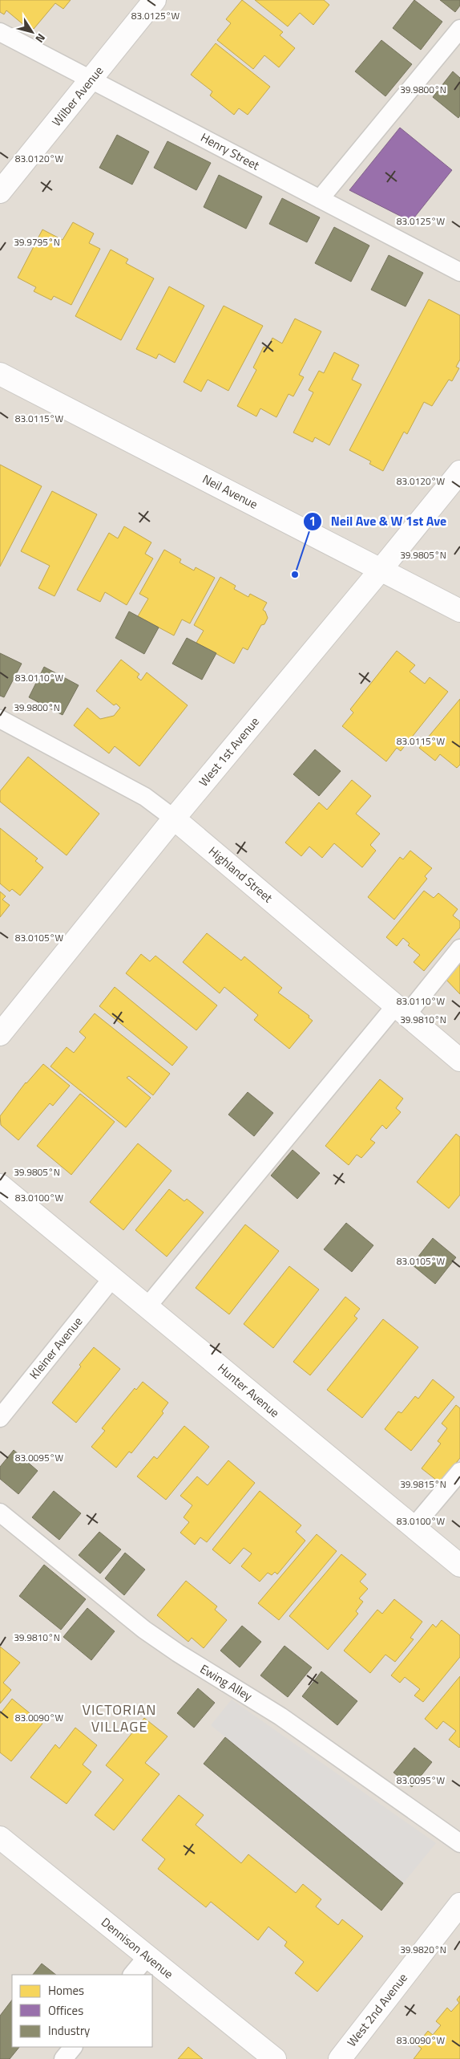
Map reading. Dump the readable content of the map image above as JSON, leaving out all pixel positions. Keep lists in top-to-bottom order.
{
  "streets": {
    "street": [
      "Wilber Avenue",
      "Neil Avenue",
      "West 1st Avenue",
      "Highland Street",
      "Hunter Avenue",
      "Dennison Avenue",
      "West 2nd Avenue"
    ],
    "lane": ["Henry Street", "Kleiner Avenue", "Ewing Alley"]
  },
  "crossings": [
    ["Wilber Avenue", "Henry Street"],
    ["Neil Avenue", "West 1st Avenue"],
    ["West 1st Avenue", "Highland Street"],
    ["Kleiner Avenue", "Hunter Avenue"]
  ],
  "districts": ["VICTORIAN VILLAGE"],
  "places": ["Neil Ave & W 1st Ave"],
  "legend": ["Homes", "Offices", "Industry"],
  "north": "bottom right",
  "coordinates": [
    "83.0125°W",
    "39.9800°N",
    "83.0120°W",
    "39.9795°N",
    "83.0115°W",
    "39.9805°N",
    "83.0110°W",
    "83.0105°W",
    "39.9810°N",
    "83.0100°W",
    "83.0095°W",
    "39.9815°N",
    "83.0090°W",
    "39.9820°N"
  ]
}
